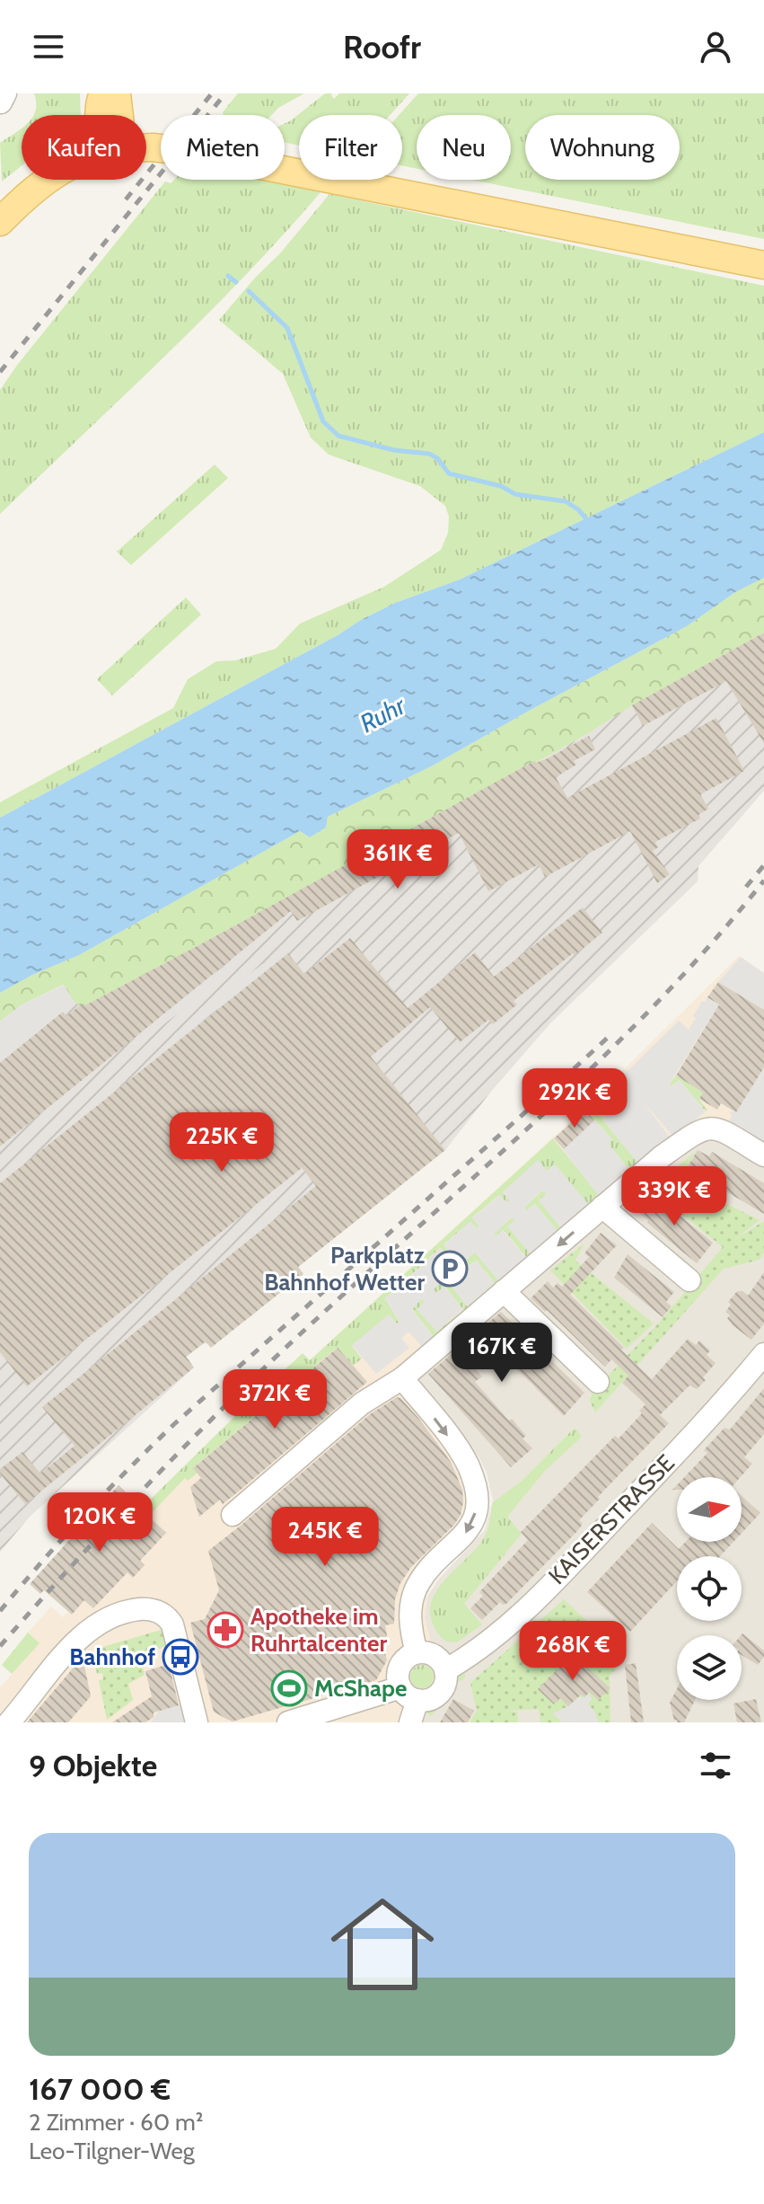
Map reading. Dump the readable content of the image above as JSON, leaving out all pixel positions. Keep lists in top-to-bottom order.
{
  "streets": {
    "street": ["KAISERSTRASSE"]
  },
  "water": ["Ruhr"],
  "places": {
    "parking": ["Parkplatz Bahnhof Wetter"],
    "pharmacy": ["Apotheke im Ruhrtalcenter"],
    "bus stop": ["Bahnhof"],
    "sports": ["McShape"]
  },
  "north": "right",
  "page": {
    "header": "Roofr",
    "chip": [
      "Kaufen",
      "Mieten",
      "Filter",
      "Neu",
      "Wohnung"
    ],
    "price": [
      "361K €",
      "292K €",
      "225K €",
      "339K €",
      "167K €",
      "372K €",
      "120K €",
      "245K €",
      "268K €"
    ],
    "heading": "9 Objekte",
    "list": [
      {
        "name": "167 000 €",
        "note": "2 Zimmer · 60 m² · Leo-Tilgner-Weg"
      }
    ]
  }
}
